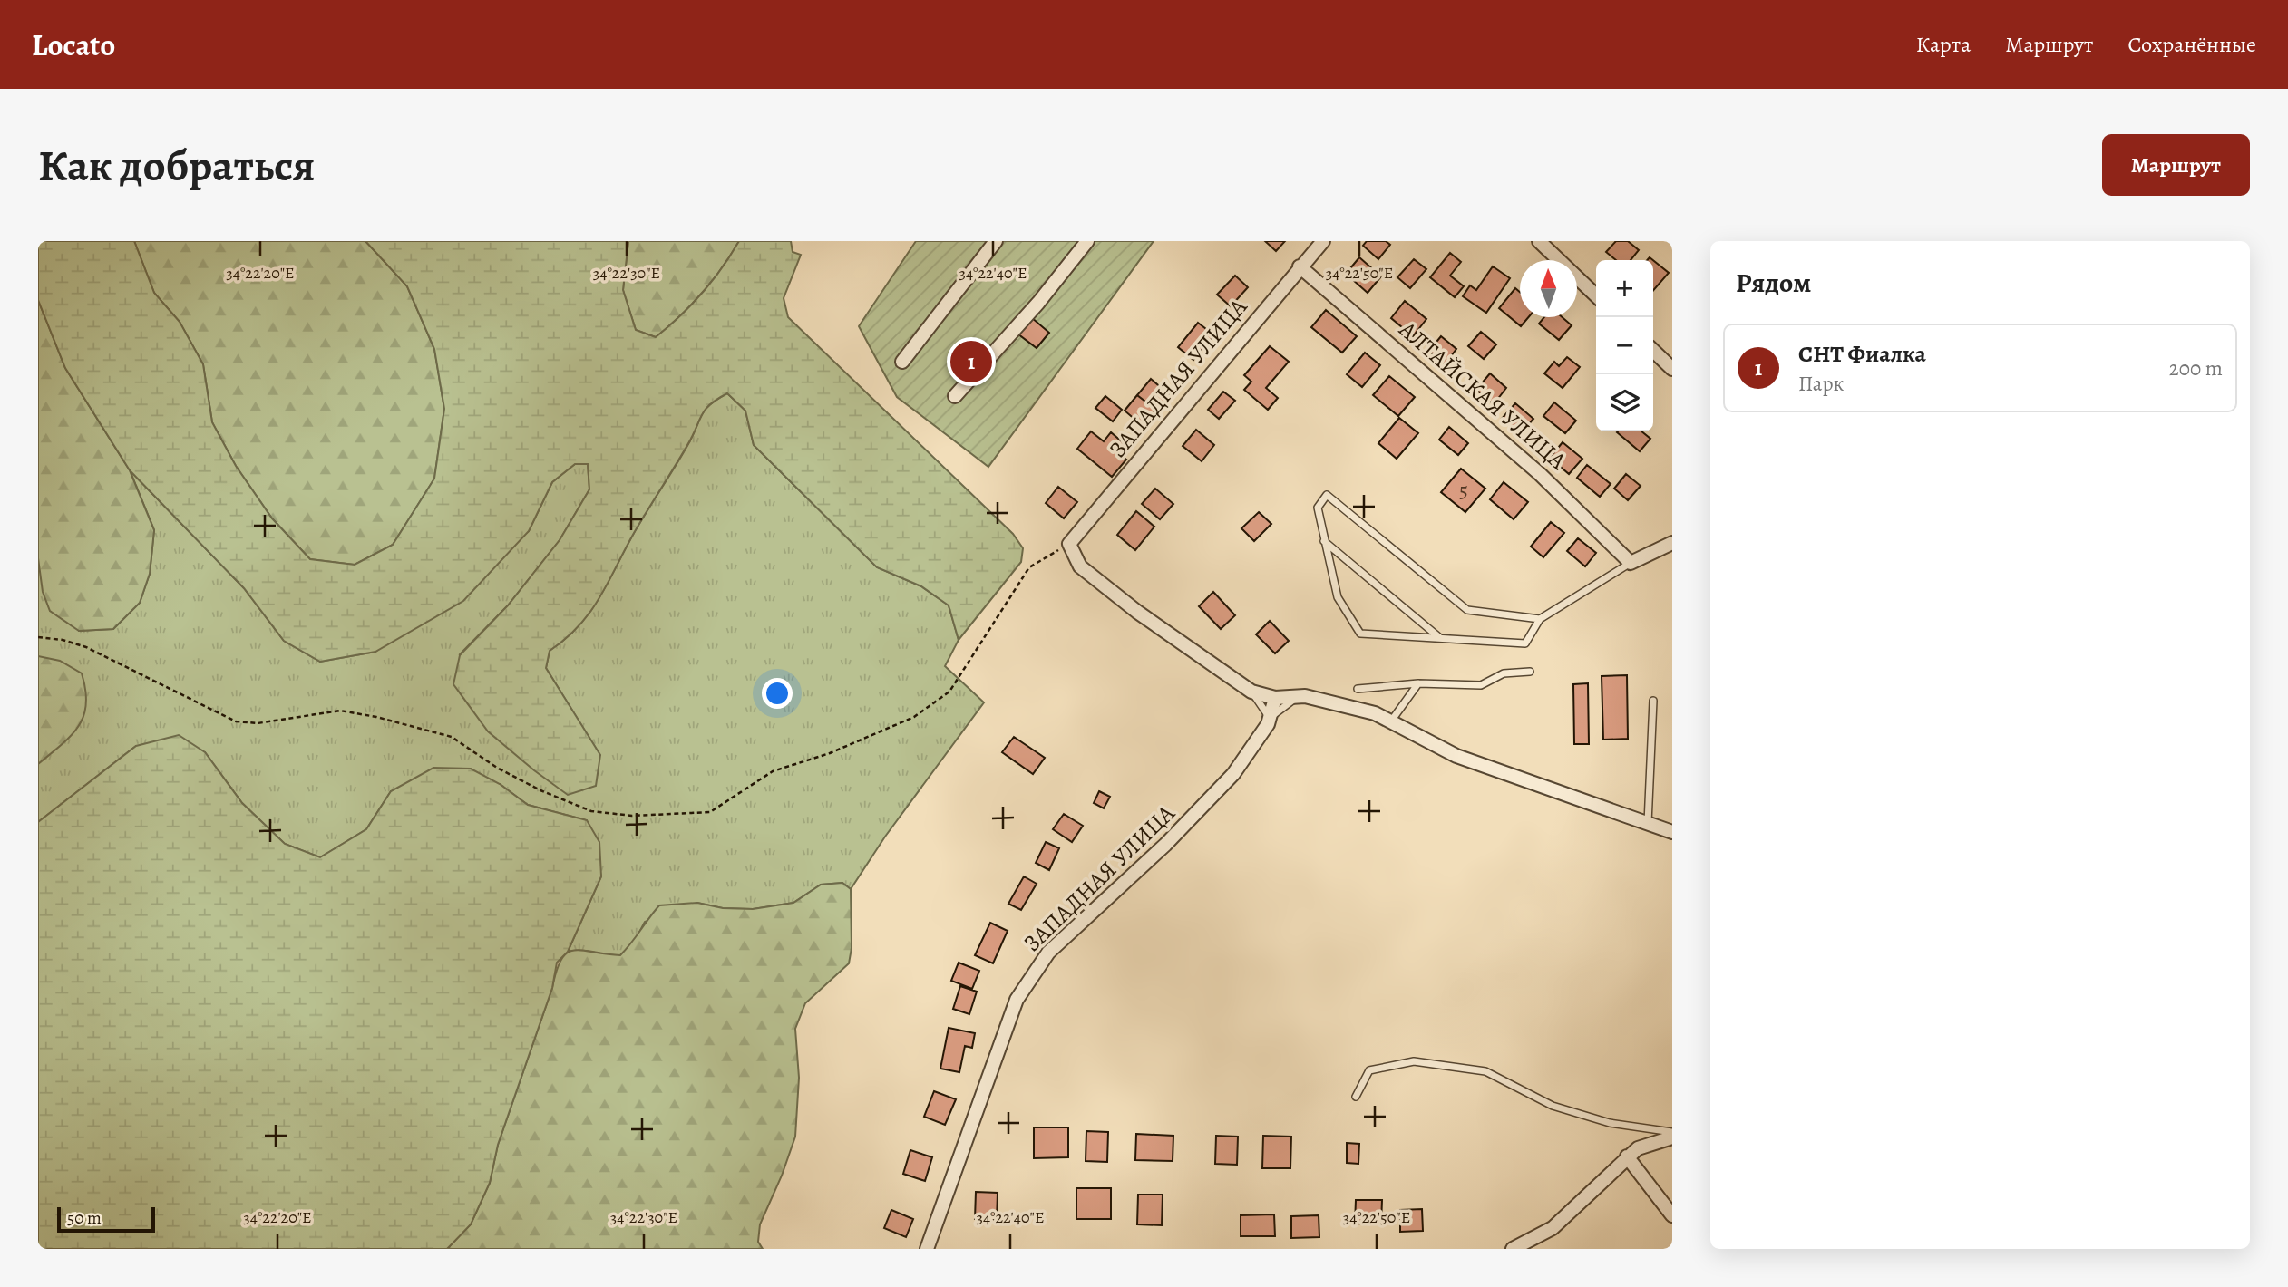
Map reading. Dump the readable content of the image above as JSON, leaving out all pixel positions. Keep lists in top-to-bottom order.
{
  "streets": {
    "street": ["ЗАПАДНАЯ УЛИЦА", "АЛТАЙСКАЯ УЛИЦА"]
  },
  "crossings": [
    ["ЗАПАДНАЯ УЛИЦА", "АЛТАЙСКАЯ УЛИЦА"]
  ],
  "house_numbers": ["5"],
  "scale_bar": "50 m",
  "north": "top",
  "page": {
    "header": "Locato",
    "nav": ["Карта", "Маршрут", "Сохранённые"],
    "buttons": "Маршрут",
    "title": "Как добраться",
    "heading": "Рядом",
    "map_buttons": ["+", "−"],
    "list": [
      {
        "mark": "1",
        "name": "СНТ Фиалка",
        "note": "Парк",
        "value": "200 m"
      }
    ],
    "pins": "1",
    "scale": "50 m"
  },
  "coordinates": [
    "34°22'20\"E",
    "34°22'30\"E",
    "34°22'40\"E",
    "34°22'50\"E"
  ]
}
